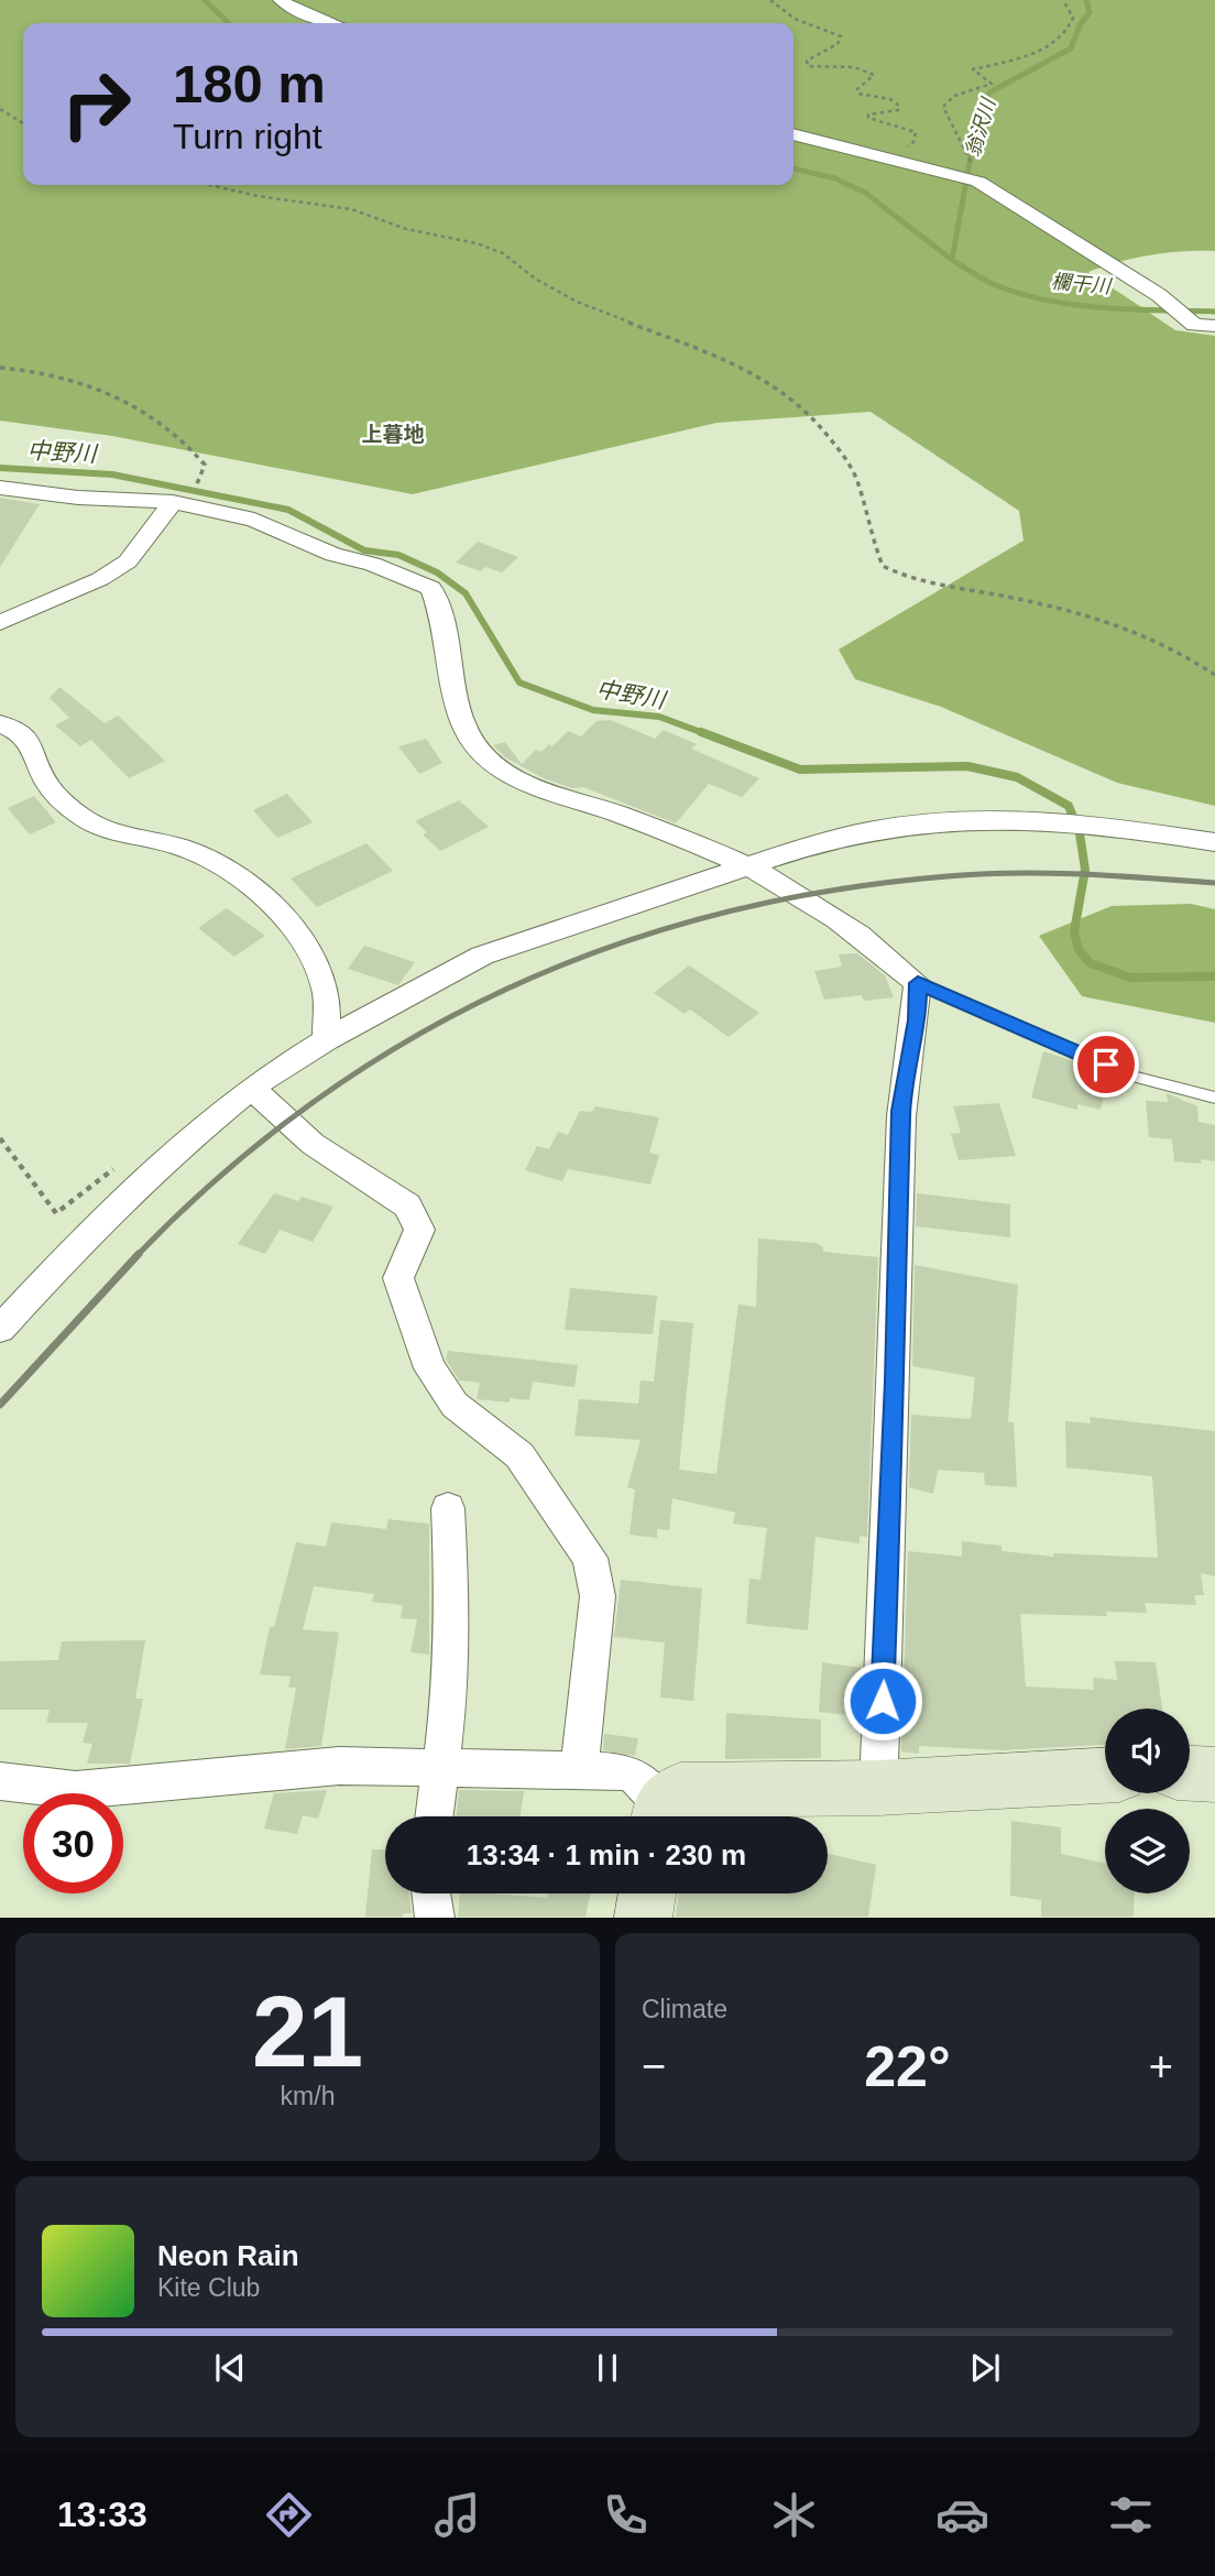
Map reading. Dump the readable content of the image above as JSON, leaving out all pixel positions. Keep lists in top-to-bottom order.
{
  "districts": ["上暮地"],
  "water": ["翁沢川", "欄干川", "中野川"],
  "page": {
    "turn": ["180 m", "Turn right"],
    "limit": "30",
    "trip": "13:34 · 1 min · 230 m",
    "tile": [
      ["21", "km/h"],
      "Climate"
    ],
    "heat": ["−", "22°", "+"],
    "song": ["Neon Rain", "Kite Club"],
    "tabs": "13:33"
  }
}
